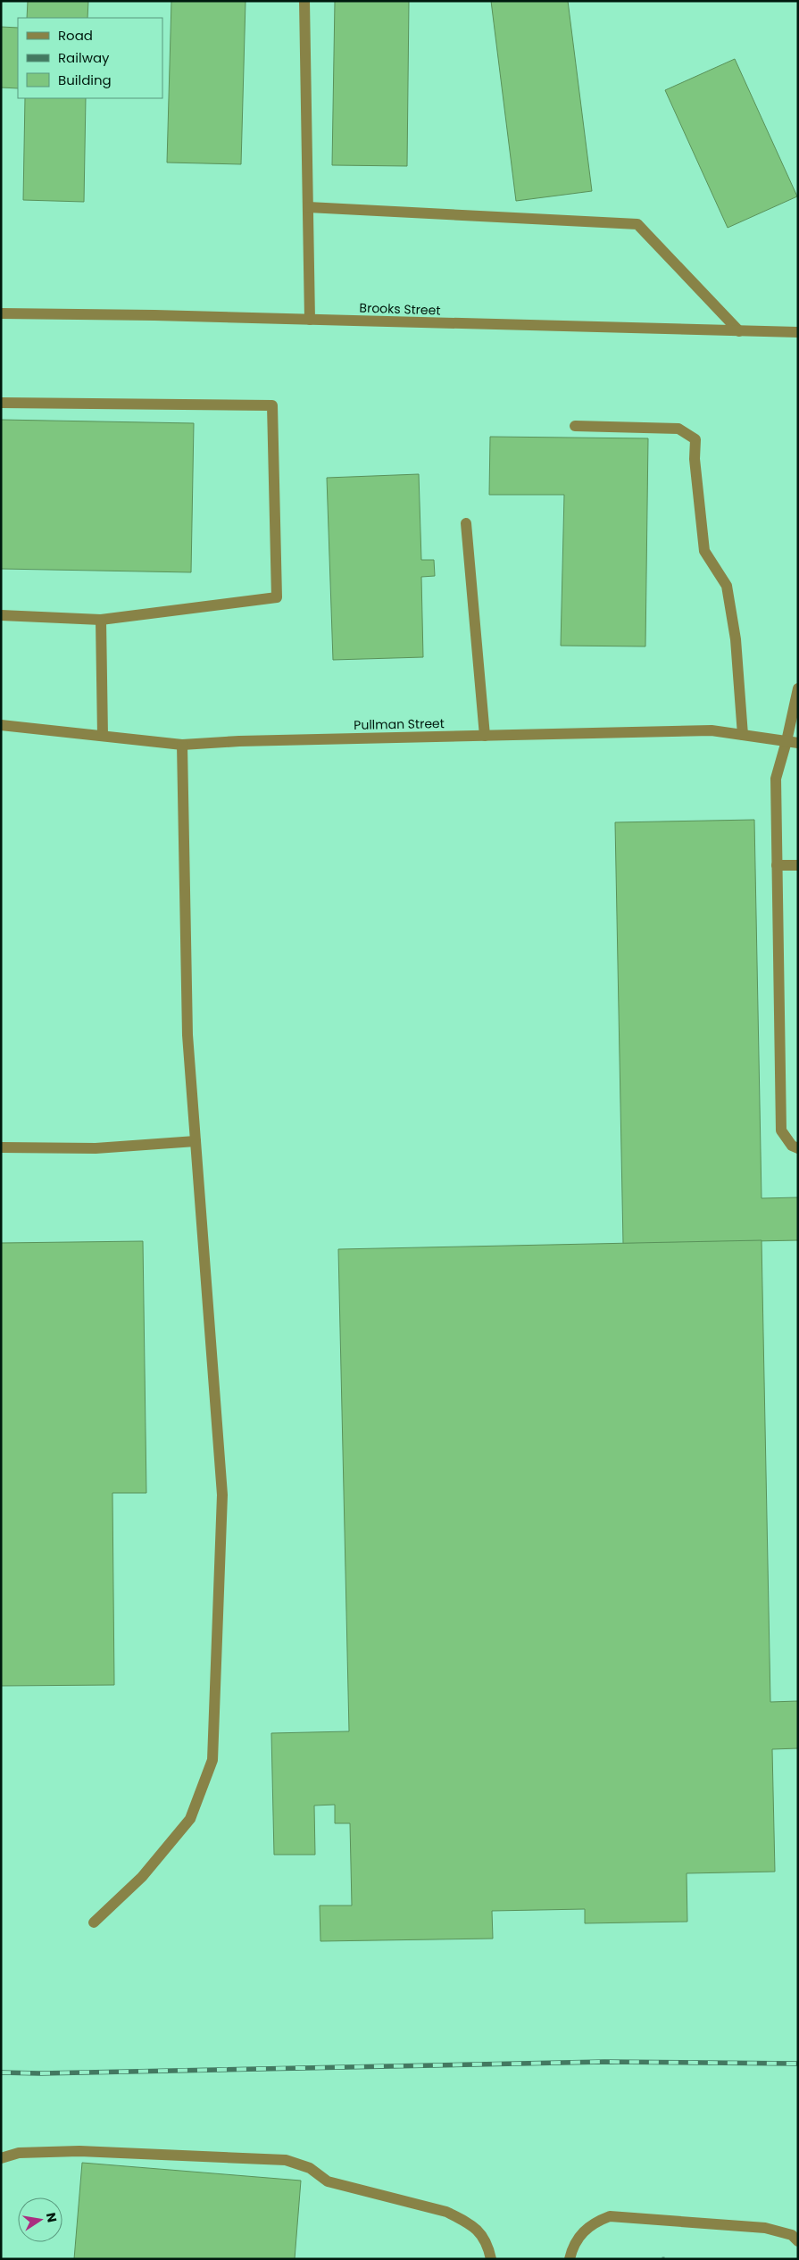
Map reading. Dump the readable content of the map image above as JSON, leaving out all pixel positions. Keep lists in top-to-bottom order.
{
  "streets": {
    "street": ["Brooks Street", "Pullman Street"]
  },
  "legend": ["Road", "Railway", "Building"],
  "north": "right"
}
